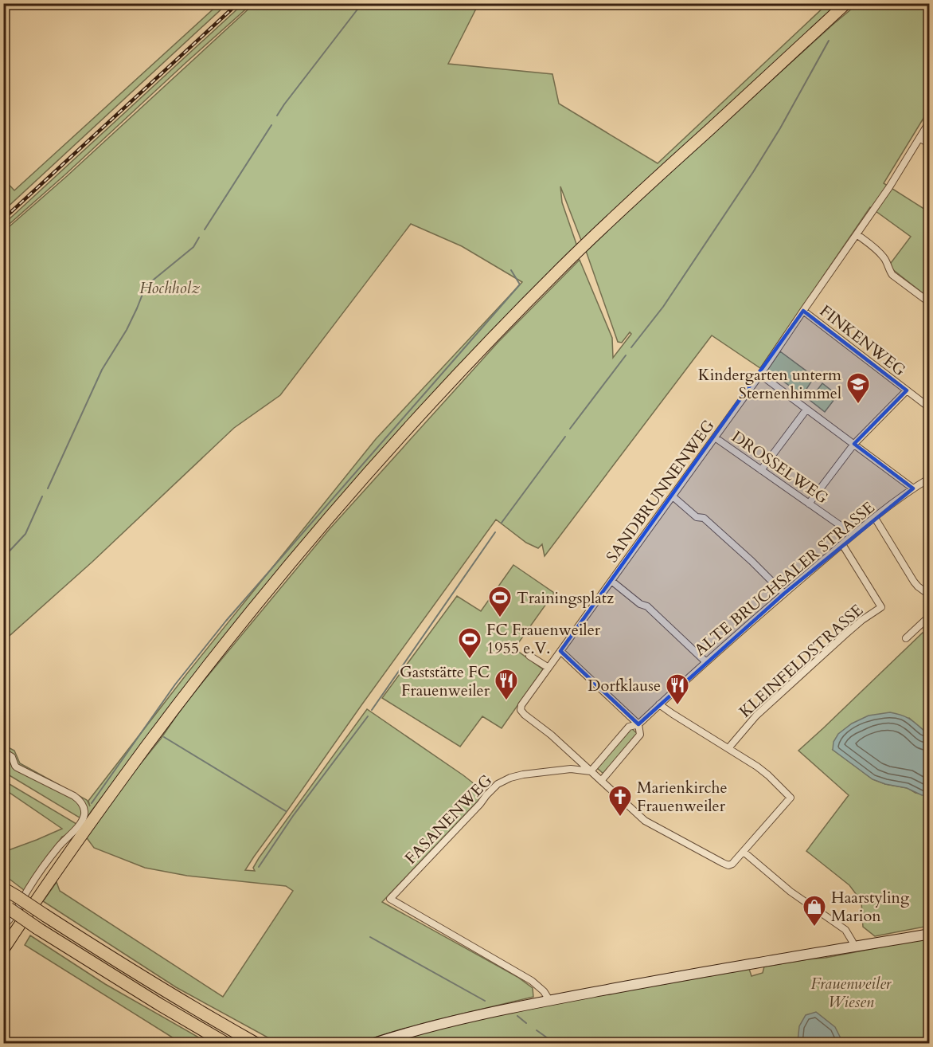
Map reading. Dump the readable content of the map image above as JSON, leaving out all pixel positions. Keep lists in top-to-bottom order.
{
  "streets": {
    "street": [
      "FINKENWEG",
      "DROSSELWEG",
      "SANDBRUNNENWEG",
      "ALTE BRUCHSALER STRASSE",
      "KLEINFELDSTRASSE",
      "FASANENWEG"
    ]
  },
  "crossings": [
    ["FINKENWEG", "SANDBRUNNENWEG"],
    ["DROSSELWEG", "SANDBRUNNENWEG"],
    ["DROSSELWEG", "ALTE BRUCHSALER STRASSE"],
    ["SANDBRUNNENWEG", "ALTE BRUCHSALER STRASSE"],
    ["SANDBRUNNENWEG", "FASANENWEG"],
    ["ALTE BRUCHSALER STRASSE", "KLEINFELDSTRASSE"],
    ["ALTE BRUCHSALER STRASSE", "FASANENWEG"]
  ],
  "parks": ["Hochholz", "Frauenweiler Wiesen"],
  "places": {
    "school or university": ["Kindergarten unterm Sternenhimmel"],
    "sports": ["Trainingsplatz", "FC Frauenweiler 1955 e.V."],
    "restaurant": ["Gaststätte FC Frauenweiler", "Dorfklause"],
    "church": ["Marienkirche Frauenweiler"],
    "shop": ["Haarstyling Marion"]
  }
}
